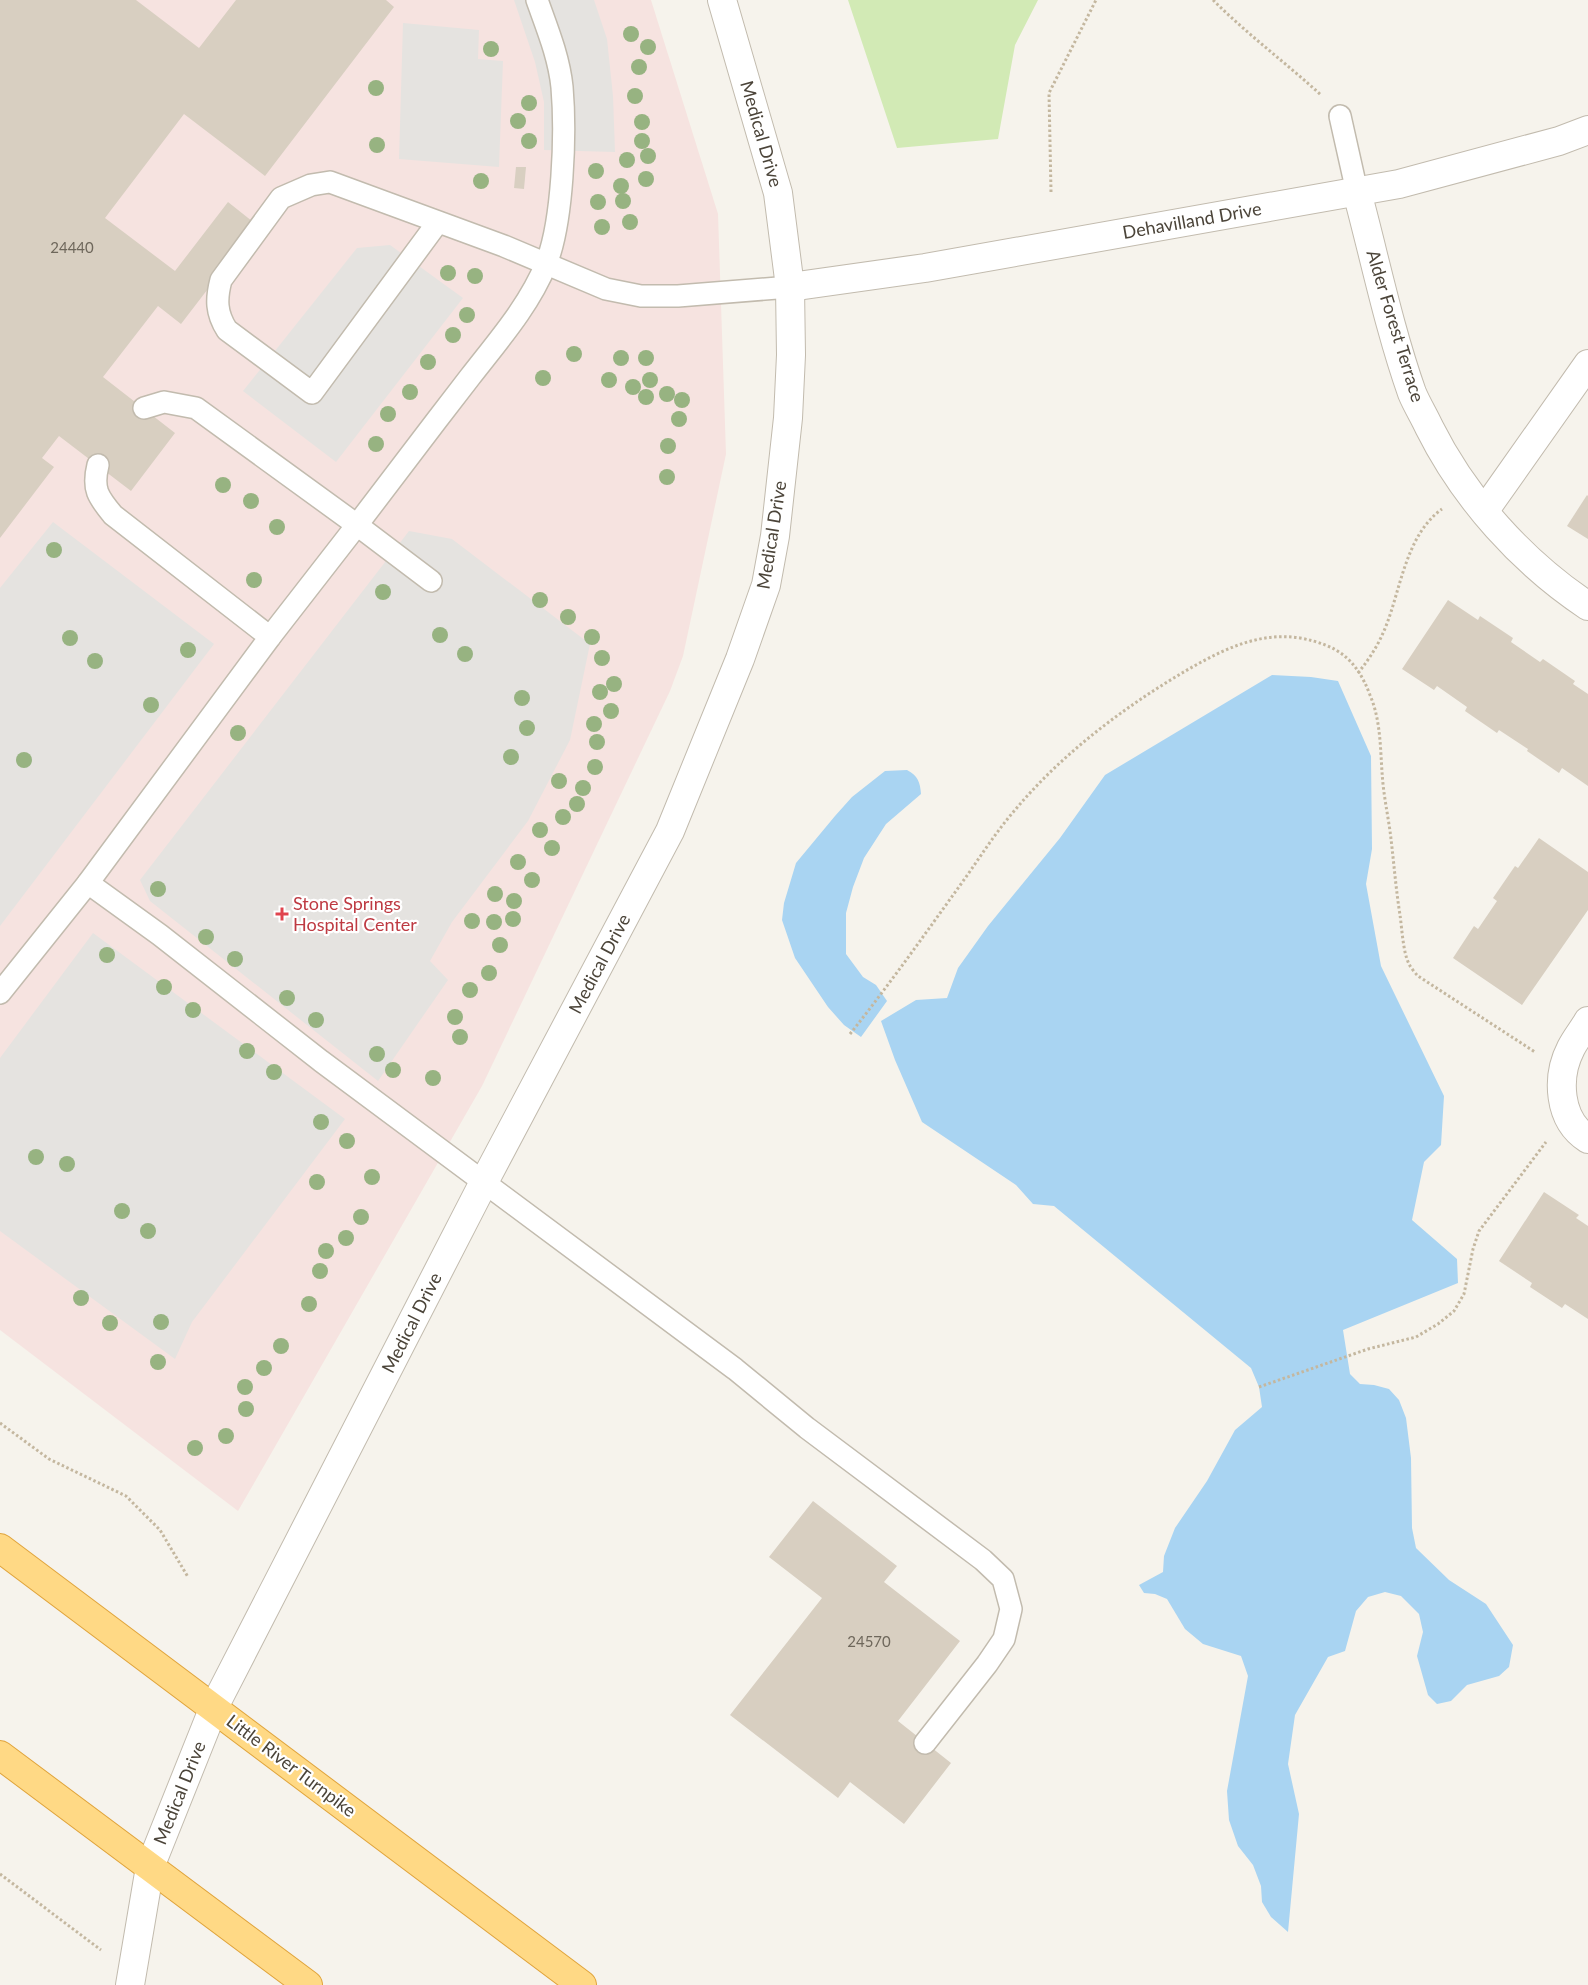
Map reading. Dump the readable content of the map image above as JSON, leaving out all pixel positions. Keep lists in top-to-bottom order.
{
  "streets": {
    "highway": ["Little River Turnpike"],
    "street": ["Medical Drive", "Dehavilland Drive", "Alder Forest Terrace"]
  },
  "crossings": [
    ["Medical Drive", "Dehavilland Drive"],
    ["Medical Drive", "Little River Turnpike"],
    ["Dehavilland Drive", "Alder Forest Terrace"]
  ],
  "places": {
    "health": ["Stone Springs Hospital Center"]
  },
  "house_numbers": ["24440", "24570"]
}
